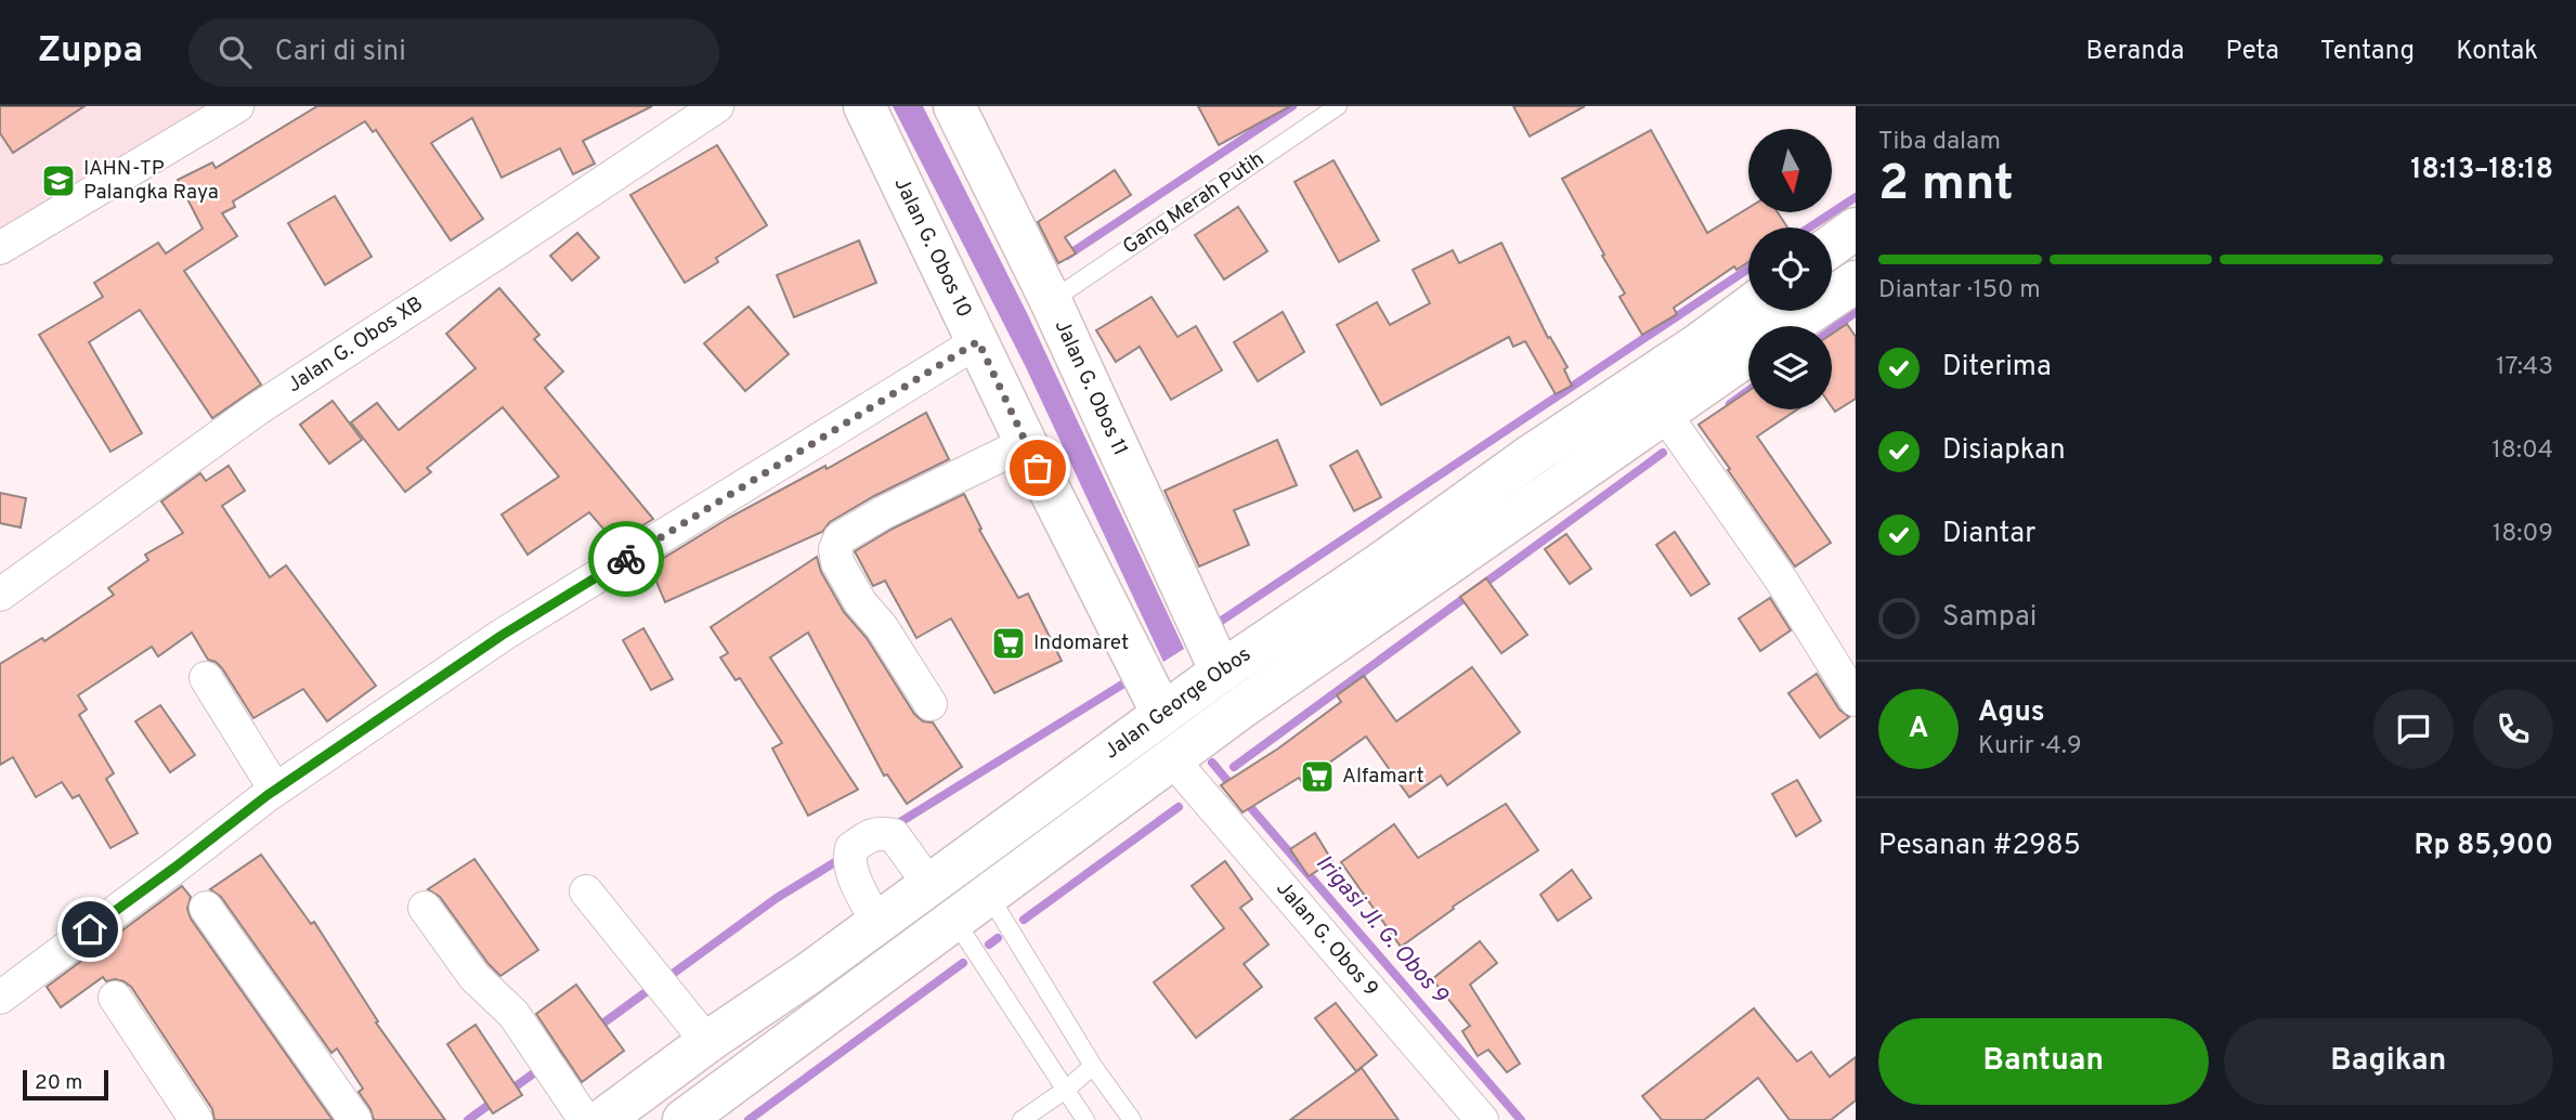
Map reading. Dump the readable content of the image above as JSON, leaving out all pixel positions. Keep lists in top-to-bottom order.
{
  "streets": {
    "main road": ["Jalan G. Obos 10", "Jalan G. Obos 11", "Jalan George Obos"],
    "street": ["Jalan G. Obos XB", "Jalan G. Obos 9"],
    "lane": ["Gang Merah Putih"]
  },
  "crossings": [
    ["Gang Merah Putih", "Jalan G. Obos 11"],
    ["Jalan G. Obos 10", "Jalan George Obos"],
    ["Jalan G. Obos 11", "Jalan George Obos"],
    ["Jalan George Obos", "Jalan G. Obos 9"]
  ],
  "water": ["Irigasi Jl. G. Obos 9"],
  "places": {
    "school or university": ["IAHN-TP Palangka Raya"],
    "supermarket": ["Indomaret", "Alfamart"]
  },
  "scale_bar": "20 m",
  "north": "bottom",
  "page": {
    "header": "Zuppa",
    "search": "Cari di sini",
    "nav": [
      "Beranda",
      "Peta",
      "Tentang",
      "Kontak"
    ],
    "heading": ["2 mnt", "Tiba dalam", "18:13–18:18"],
    "panel": [
      "Agus",
      "Kurir · 4.9",
      "Pesanan #2985",
      "Rp 85,900"
    ],
    "bar": "Diantar · 150 m",
    "list": [
      ["Diterima", "17:43"],
      ["Disiapkan", "18:04"],
      ["Diantar", "18:09"],
      "Sampai"
    ],
    "round": "A",
    "buttons": ["Bantuan", "Bagikan"],
    "scale": "20 m"
  }
}
